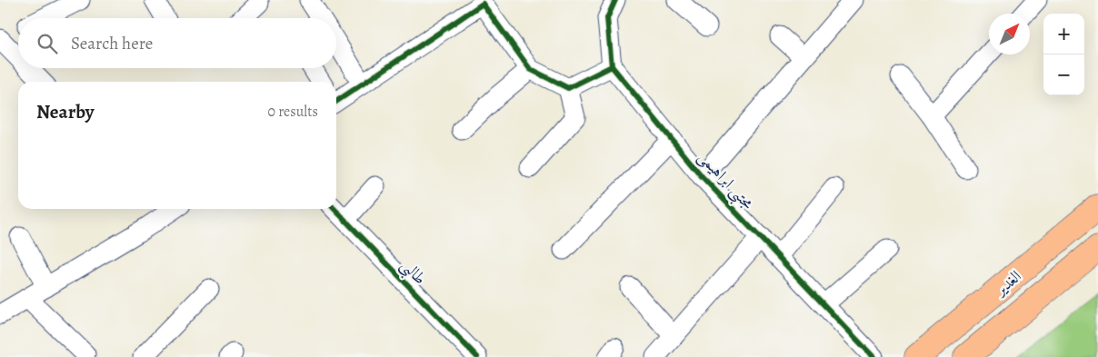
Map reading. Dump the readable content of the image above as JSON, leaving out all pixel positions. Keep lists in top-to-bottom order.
{
  "streets": {
    "main road": ["الغدیر"],
    "street": ["مجتبی ابراهیمی", "طالبی"]
  },
  "north": "top right",
  "page": {
    "map_buttons": ["+", "−"],
    "search": "Search here",
    "heading": ["Nearby", "0 results"]
  }
}
